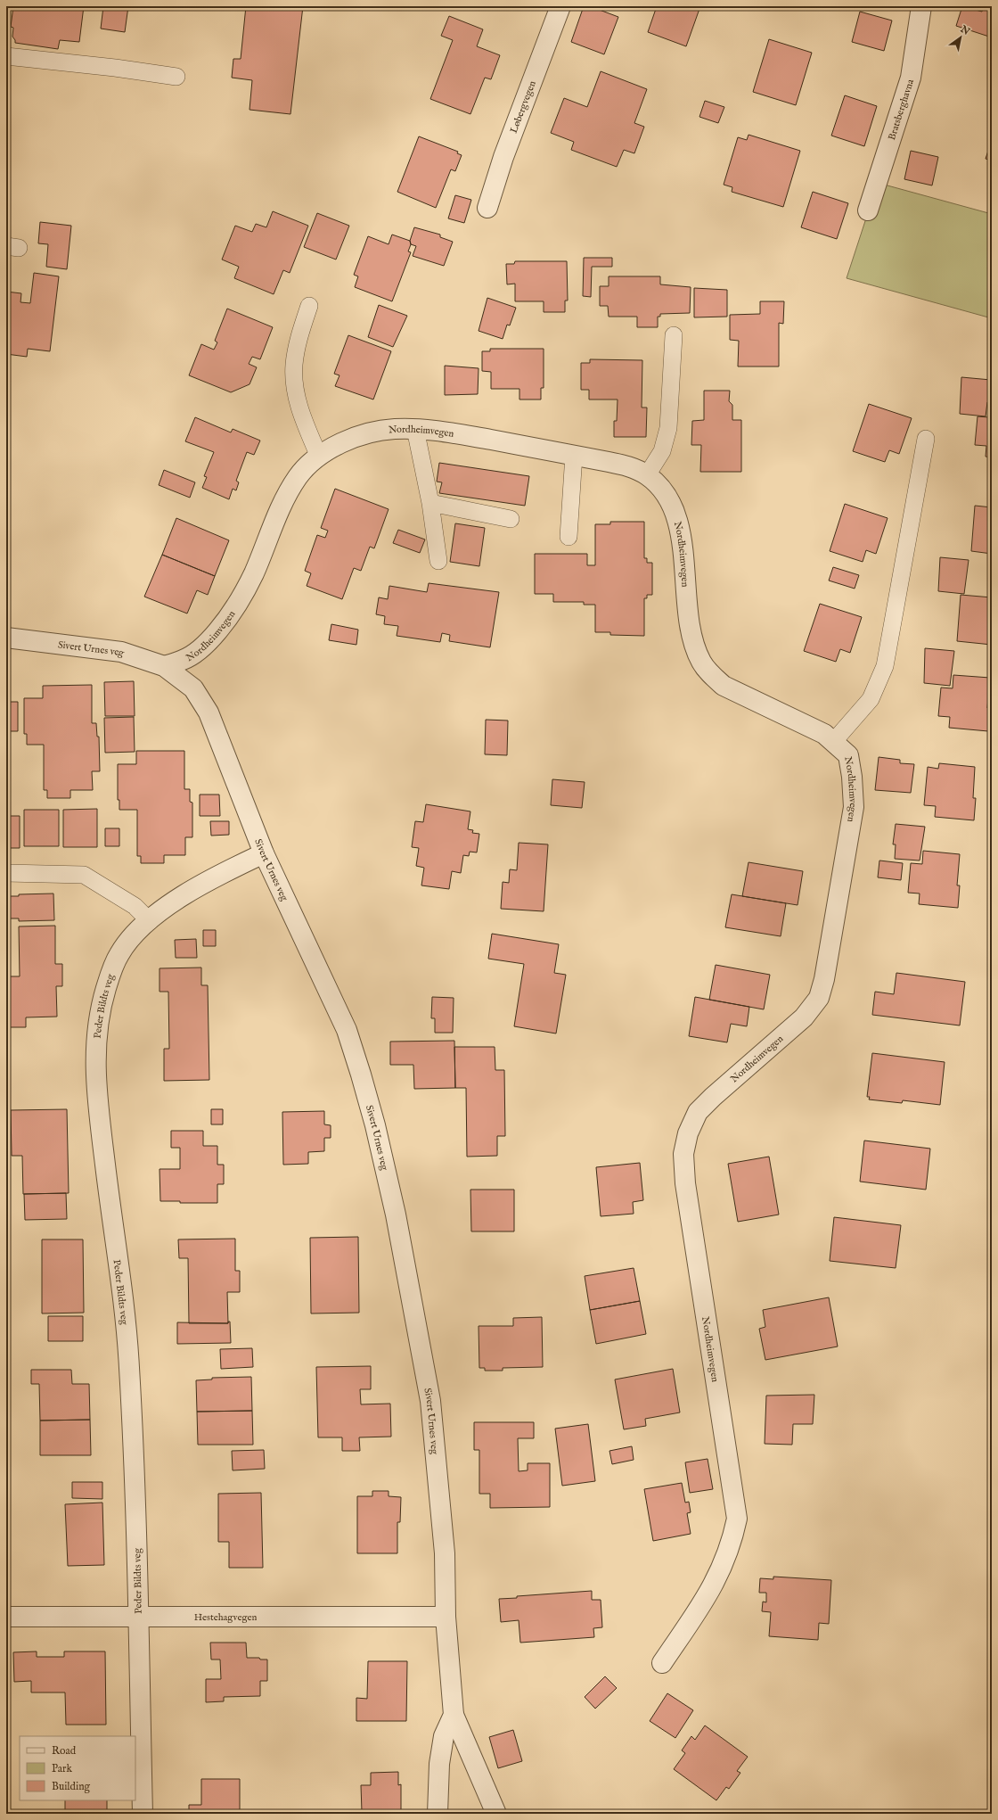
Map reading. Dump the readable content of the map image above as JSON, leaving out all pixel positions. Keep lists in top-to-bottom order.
{
  "streets": {
    "street": [
      "Løbergvegen",
      "Bratsberghavna",
      "Nordheimvegen",
      "Sivert Urnes veg",
      "Peder Bildts veg",
      "Hestehagvegen"
    ]
  },
  "crossings": [
    ["Nordheimvegen", "Sivert Urnes veg"],
    ["Sivert Urnes veg", "Peder Bildts veg"],
    ["Sivert Urnes veg", "Hestehagvegen"],
    ["Peder Bildts veg", "Hestehagvegen"]
  ],
  "legend": ["Road", "Park", "Building"],
  "north": "top right"
}
